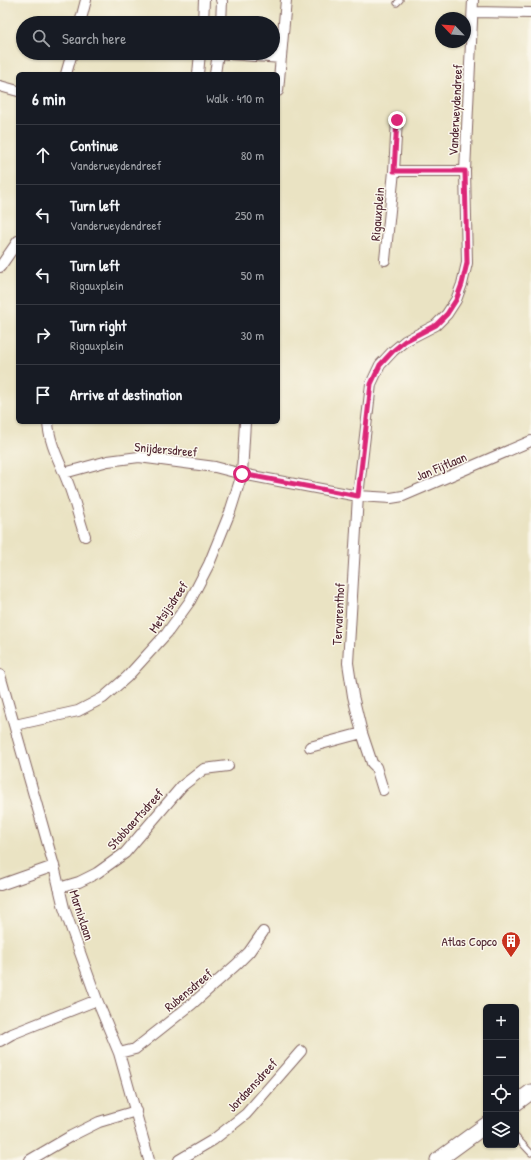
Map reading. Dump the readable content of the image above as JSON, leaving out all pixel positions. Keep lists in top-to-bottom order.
{
  "streets": {
    "street": [
      "Vanderweydendreef",
      "Rigauxplein",
      "Snijdersdreef",
      "Jan Fijtlaan",
      "Metsijsdreef",
      "Tervarenthof",
      "Stobbaertsdreef",
      "Marnixlaan",
      "Rubensdreef",
      "Jordaensdreef"
    ]
  },
  "crossings": [
    ["Vanderweydendreef", "Rigauxplein"],
    ["Vanderweydendreef", "Jan Fijtlaan"],
    ["Vanderweydendreef", "Tervarenthof"],
    ["Snijdersdreef", "Metsijsdreef"],
    ["Jan Fijtlaan", "Tervarenthof"],
    ["Metsijsdreef", "Marnixlaan"],
    ["Stobbaertsdreef", "Marnixlaan"],
    ["Marnixlaan", "Rubensdreef"]
  ],
  "places": {
    "building": ["Atlas Copco"]
  },
  "north": "top left",
  "page": {
    "search": "Search here",
    "heading": ["6 min", "Walk · 410 m"],
    "list": [
      ["Continue", "Vanderweydendreef", "80 m"],
      ["Turn left", "Vanderweydendreef", "250 m"],
      ["Turn left", "Rigauxplein", "50 m"],
      ["Turn right", "Rigauxplein", "30 m"],
      "Arrive at destination"
    ],
    "map_buttons": ["+", "−"]
  }
}
